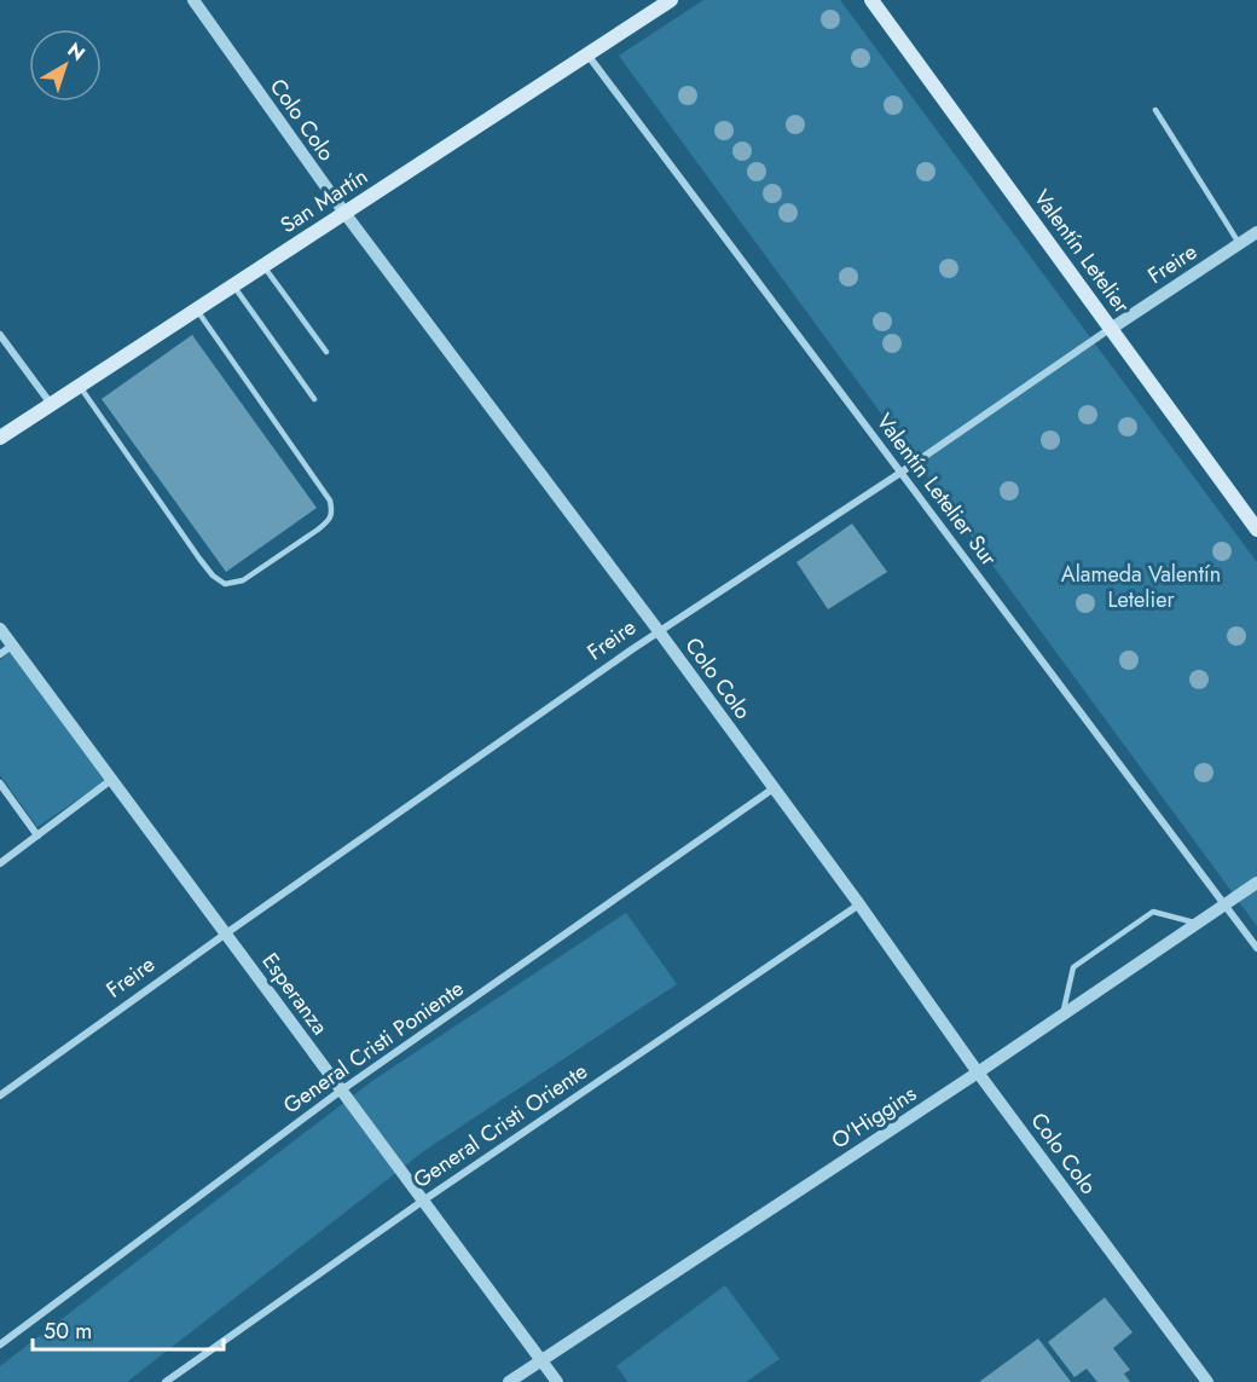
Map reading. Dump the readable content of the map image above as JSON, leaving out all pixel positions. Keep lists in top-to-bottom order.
{
  "streets": {
    "main road": ["San Martín", "Valentín Letelier"],
    "street": [
      "Colo Colo",
      "Freire",
      "Valentín Letelier Sur",
      "Esperanza",
      "General Cristi Poniente",
      "O'Higgins",
      "General Cristi Oriente"
    ]
  },
  "crossings": [
    ["Colo Colo", "San Martín"],
    ["Colo Colo", "Freire"],
    ["Colo Colo", "General Cristi Poniente"],
    ["Colo Colo", "O'Higgins"],
    ["Colo Colo", "General Cristi Oriente"],
    ["San Martín", "Valentín Letelier Sur"],
    ["Valentín Letelier", "Freire"],
    ["Freire", "Valentín Letelier Sur"],
    ["Freire", "Esperanza"],
    ["Valentín Letelier Sur", "O'Higgins"],
    ["Esperanza", "General Cristi Poniente"],
    ["Esperanza", "O'Higgins"],
    ["Esperanza", "General Cristi Oriente"]
  ],
  "parks": ["Alameda Valentín Letelier"],
  "scale_bar": "50 m",
  "north": "top right"
}
